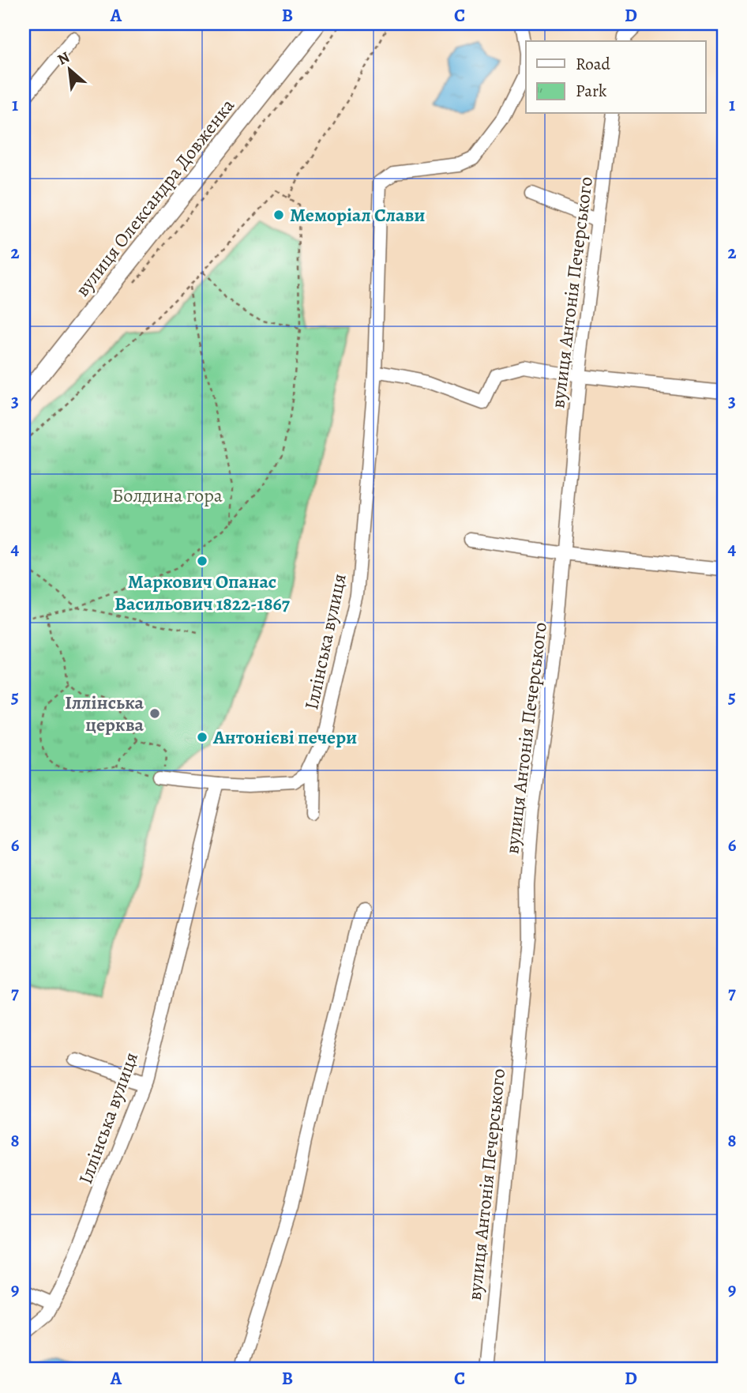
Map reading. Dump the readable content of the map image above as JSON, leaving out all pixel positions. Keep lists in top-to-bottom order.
{
  "streets": {
    "main road": ["вулиця Олександра Довженка"],
    "street": ["вулиця Антонія Печерського", "Іллінська вулиця"]
  },
  "parks": ["Болдина гора"],
  "places": [
    "Меморіал Слави",
    "Маркович Опанас Васильович 1822-1867",
    "Іллінська церква",
    "Антонієві печери"
  ],
  "legend": ["Road", "Park"],
  "north": "top left",
  "grid": {
    "columns": [
      "A",
      "B",
      "C",
      "D"
    ],
    "rows": [
      "1",
      "2",
      "3",
      "4",
      "5",
      "6",
      "7",
      "8",
      "9"
    ]
  }
}
